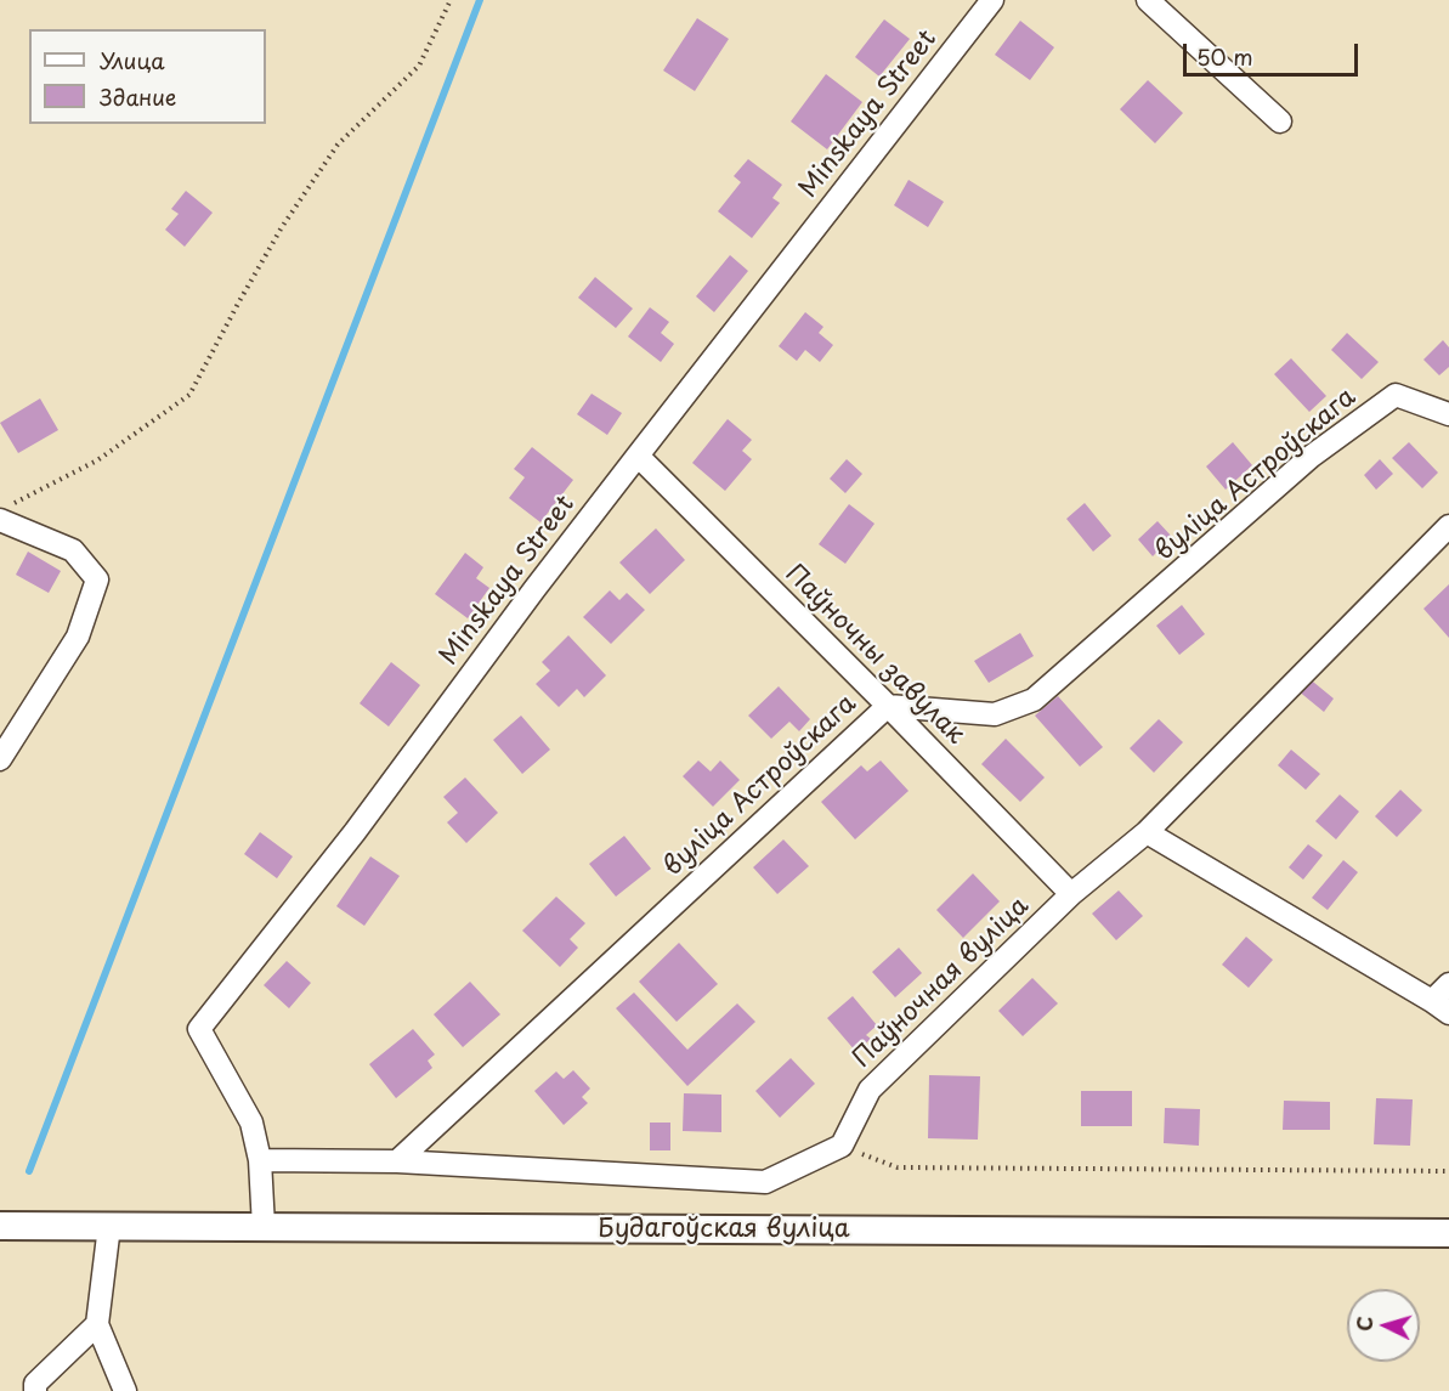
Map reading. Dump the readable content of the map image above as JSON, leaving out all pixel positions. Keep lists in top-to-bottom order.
{
  "streets": {
    "street": [
      "Minskaya Street",
      "вуліца Астроўскага",
      "Паўночны завулак",
      "Паўночная вуліца",
      "Будагоўская вуліца"
    ]
  },
  "crossings": [
    ["Minskaya Street", "Паўночны завулак"],
    ["Minskaya Street", "Будагоўская вуліца"],
    ["вуліца Астроўскага", "Паўночны завулак"],
    ["Паўночны завулак", "Паўночная вуліца"]
  ],
  "legend": ["Улица", "Здание"],
  "scale_bar": "50 m",
  "north": "left"
}
